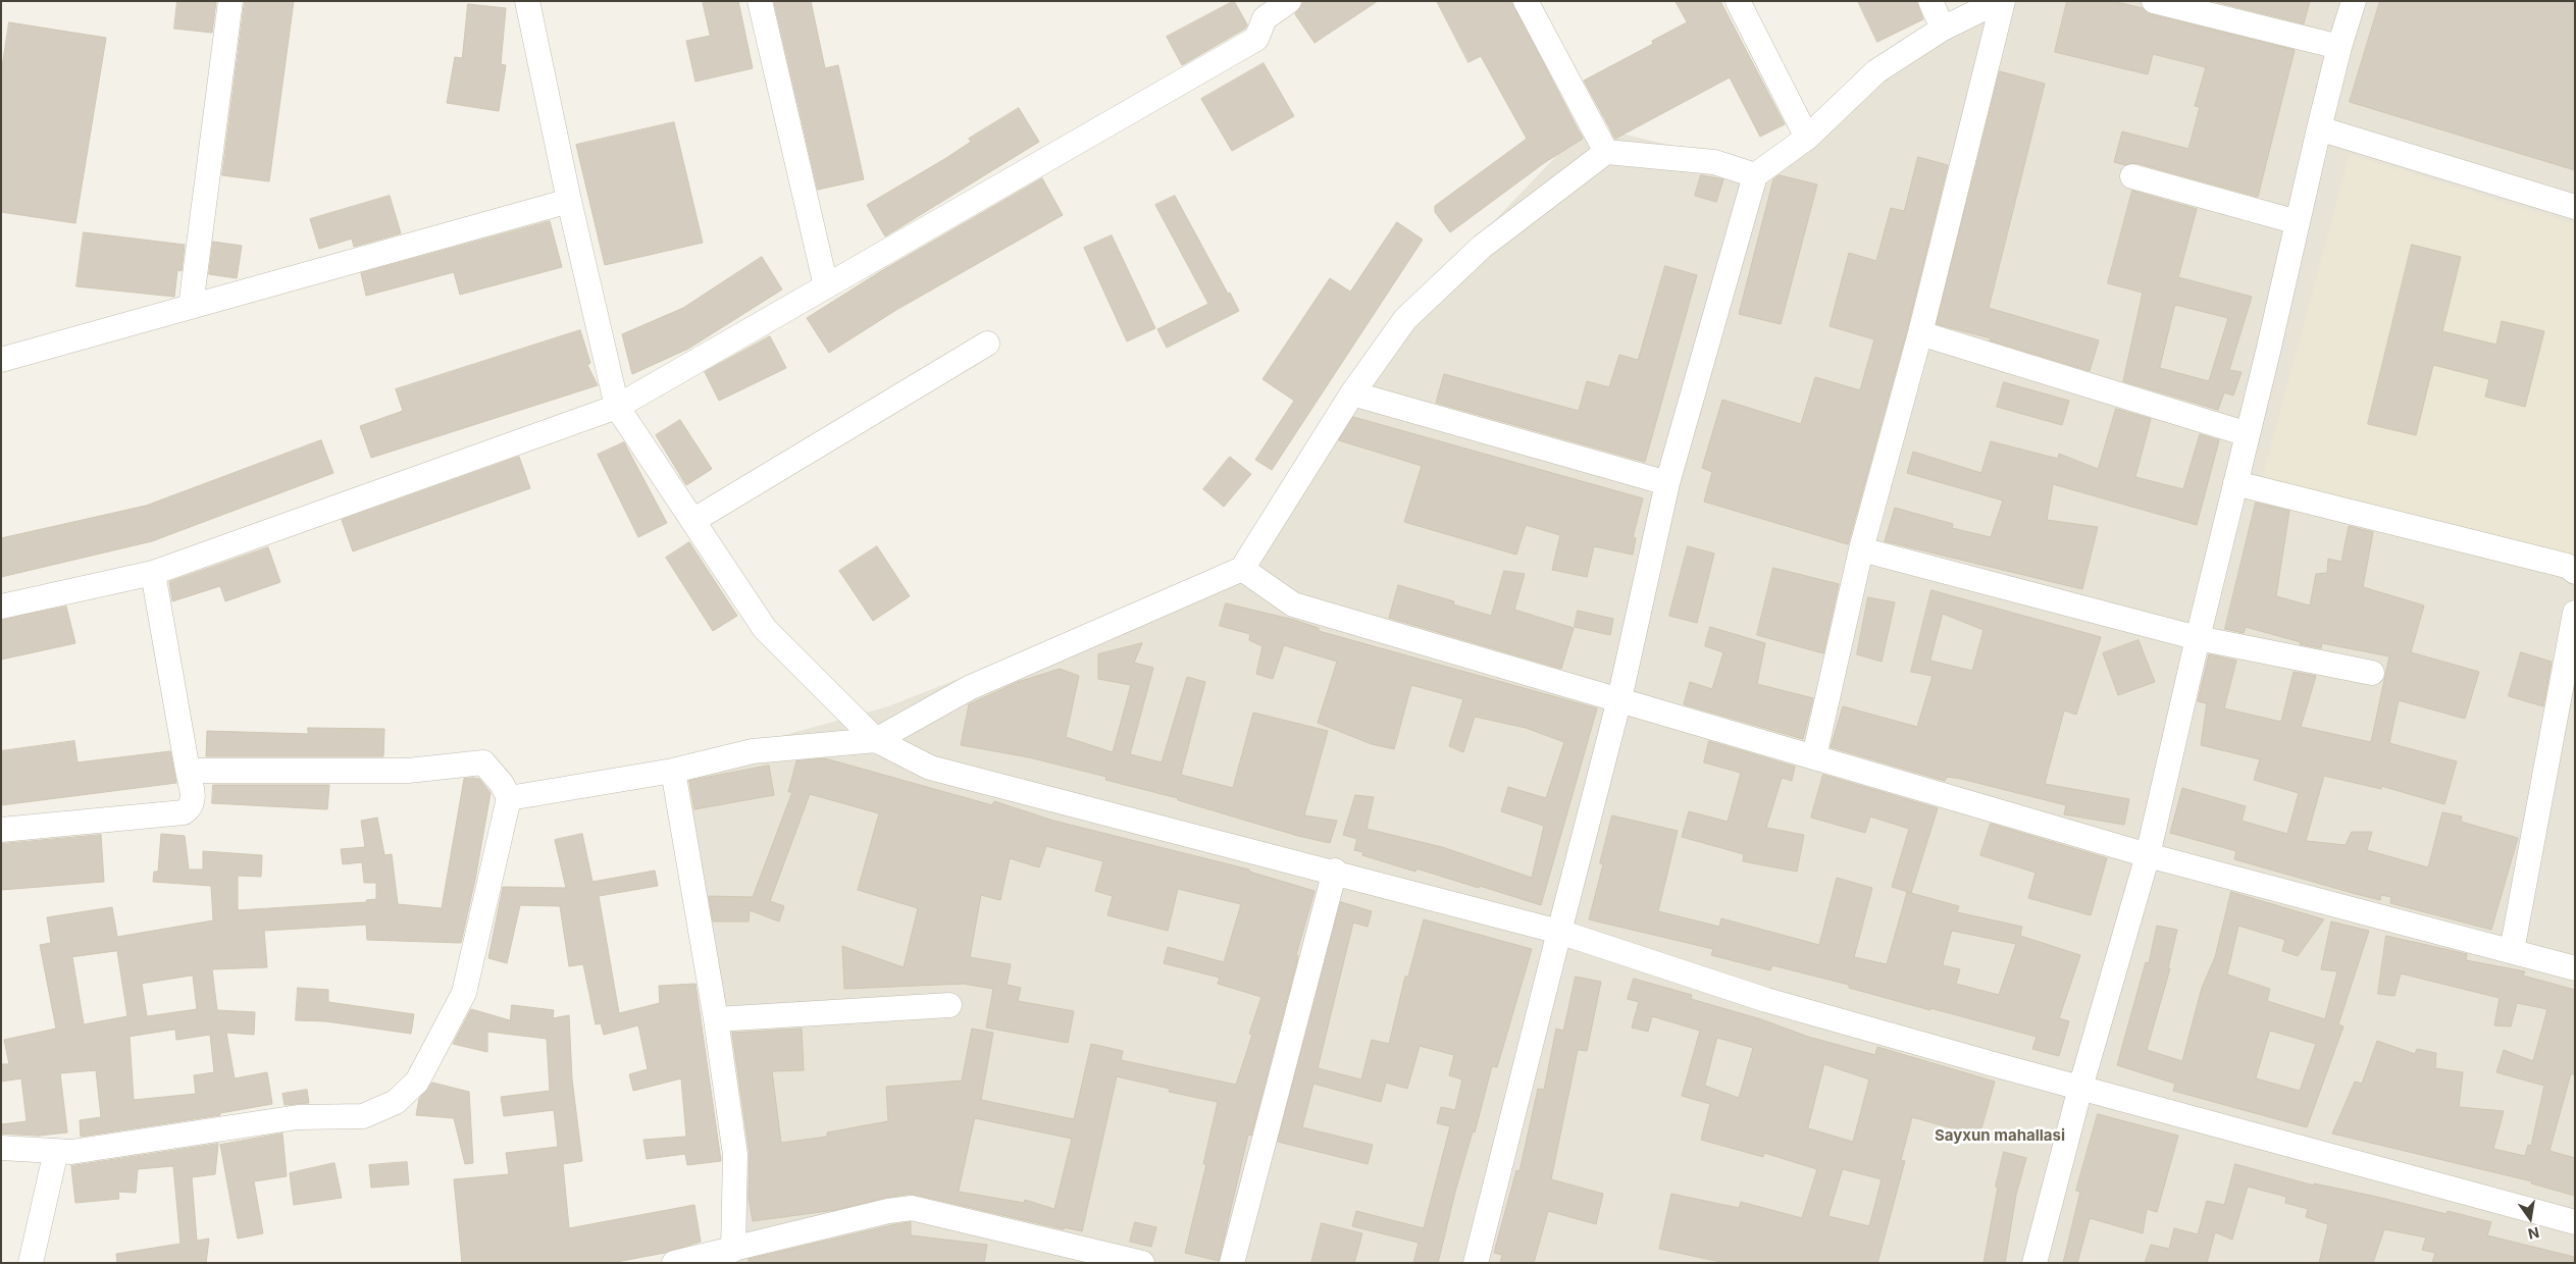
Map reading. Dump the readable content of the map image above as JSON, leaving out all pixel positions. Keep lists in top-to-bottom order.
{
  "districts": ["Sayxun mahallasi"],
  "north": "bottom"
}
